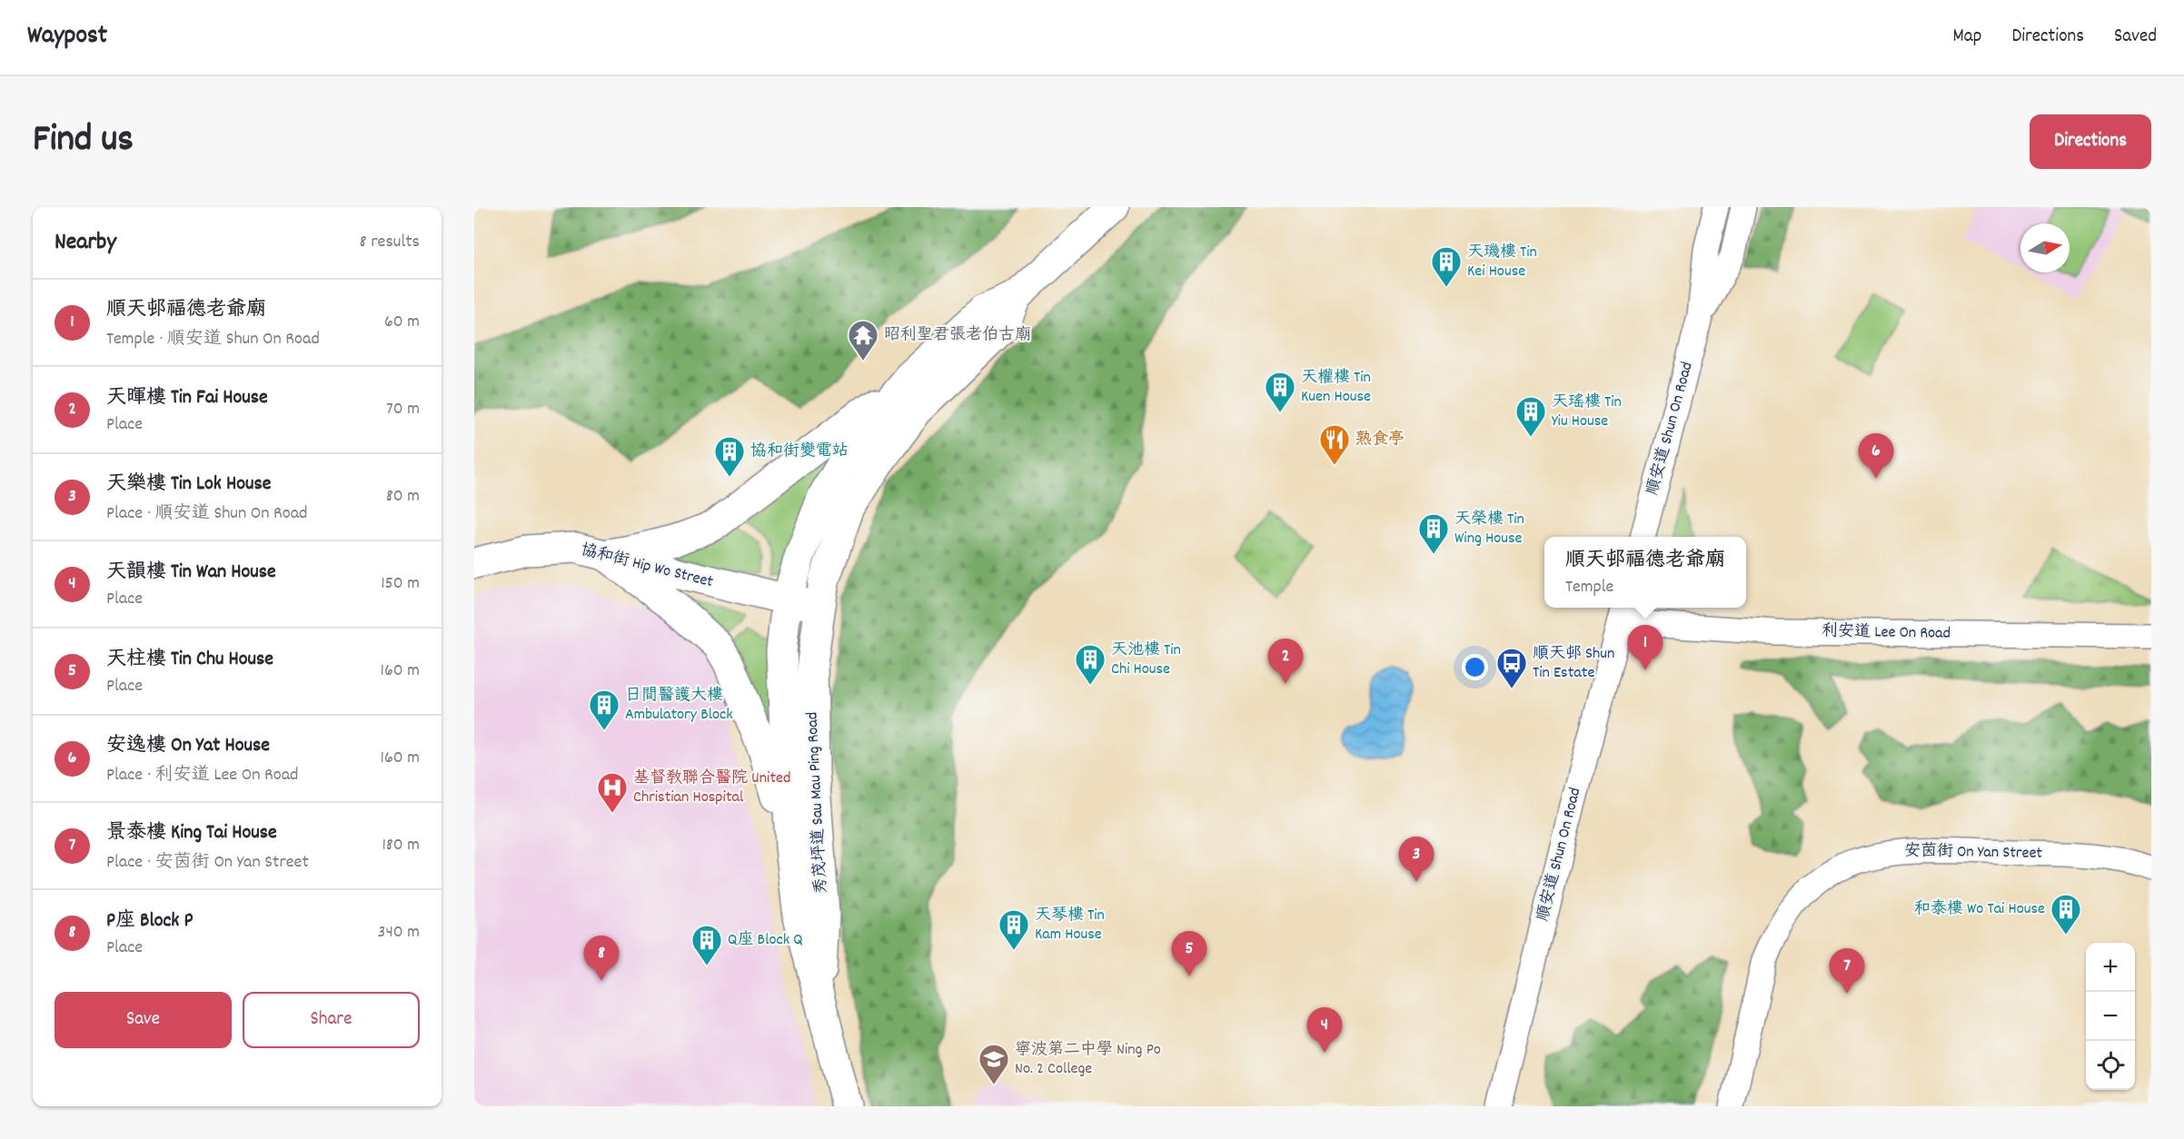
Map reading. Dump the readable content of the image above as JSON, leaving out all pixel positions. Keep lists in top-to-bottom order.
{
  "streets": {
    "main road": ["協和街 Hip Wo Street", "秀茂坪道 Sau Mau Ping Road"],
    "street": ["順安道 Shun On Road", "利安道 Lee On Road", "安茵街 On Yan Street"]
  },
  "crossings": [
    ["順安道 Shun On Road", "利安道 Lee On Road"],
    ["協和街 Hip Wo Street", "秀茂坪道 Sau Mau Ping Road"]
  ],
  "places": {
    "building": [
      "天璣樓 Tin Kei House",
      "天權樓 Tin Kuen House",
      "天瑤樓 Tin Yiu House",
      "協和街變電站",
      "天榮樓 Tin Wing House",
      "天池樓 Tin Chi House",
      "日間醫護大樓 Ambulatory Block",
      "和泰樓 Wo Tai House",
      "天琴樓 Tin Kam House",
      "Q座 Block Q"
    ],
    "temple": ["昭利聖君張老伯古廟"],
    "restaurant": ["熟食亭"],
    "bus stop": ["順天邨 Shun Tin Estate"],
    "hospital": ["基督教聯合醫院 United Christian Hospital"],
    "school or university": ["寧波第二中學 Ning Po No. 2 College"]
  },
  "north": "right",
  "page": {
    "header": "Waypost",
    "nav": ["Map", "Directions", "Saved"],
    "title": "Find us",
    "buttons": [
      "Directions",
      ["Save", "Share"]
    ],
    "heading": ["Nearby", "8 results"],
    "list": [
      {
        "mark": "1",
        "name": "順天邨福德老爺廟",
        "note": "Temple · 順安道 Shun On Road",
        "value": "60 m"
      },
      {
        "mark": "2",
        "name": "天暉樓 Tin Fai House",
        "note": "Place",
        "value": "70 m"
      },
      {
        "mark": "3",
        "name": "天樂樓 Tin Lok House",
        "note": "Place · 順安道 Shun On Road",
        "value": "80 m"
      },
      {
        "mark": "4",
        "name": "天韻樓 Tin Wan House",
        "note": "Place",
        "value": "150 m"
      },
      {
        "mark": "5",
        "name": "天柱樓 Tin Chu House",
        "note": "Place",
        "value": "160 m"
      },
      {
        "mark": "6",
        "name": "安逸樓 On Yat House",
        "note": "Place · 利安道 Lee On Road",
        "value": "160 m"
      },
      {
        "mark": "7",
        "name": "景泰樓 King Tai House",
        "note": "Place · 安茵街 On Yan Street",
        "value": "180 m"
      },
      {
        "mark": "8",
        "name": "P座 Block P",
        "note": "Place",
        "value": "340 m"
      }
    ],
    "pins": [
      "6",
      "1",
      "2",
      "3",
      "5",
      "8",
      "7",
      "4"
    ],
    "popup": ["順天邨福德老爺廟", "Temple"],
    "map_buttons": ["+", "−"]
  }
}
